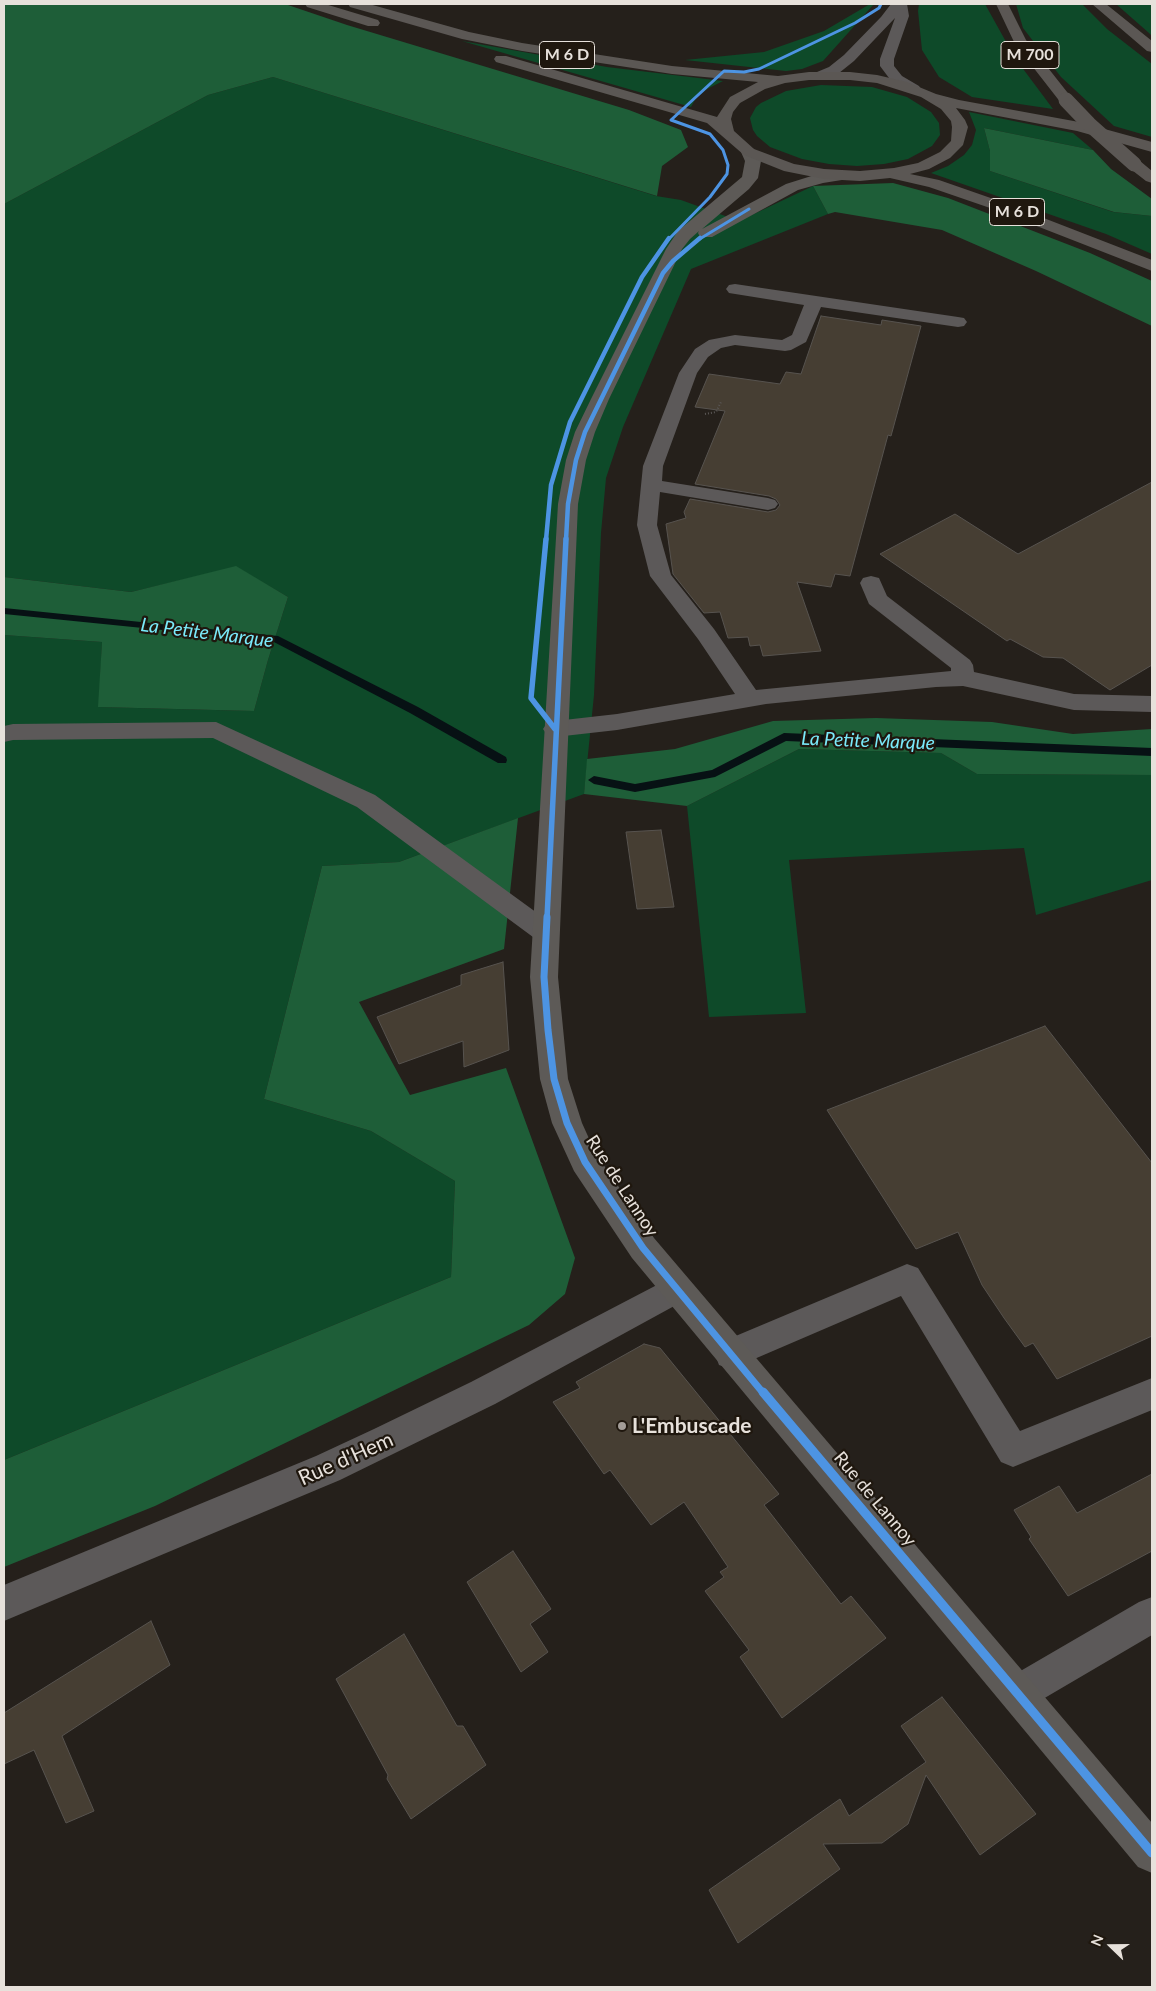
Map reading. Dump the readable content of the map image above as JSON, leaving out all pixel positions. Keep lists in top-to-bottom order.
{
  "streets": {
    "highway": ["M 6 D", "M 700"],
    "main road": ["Rue de Lannoy"],
    "street": ["Rue d'Hem"]
  },
  "crossings": [
    ["Rue de Lannoy", "Rue d'Hem"]
  ],
  "water": ["La Petite Marque"],
  "places": ["L'Embuscade"],
  "north": "left"
}
